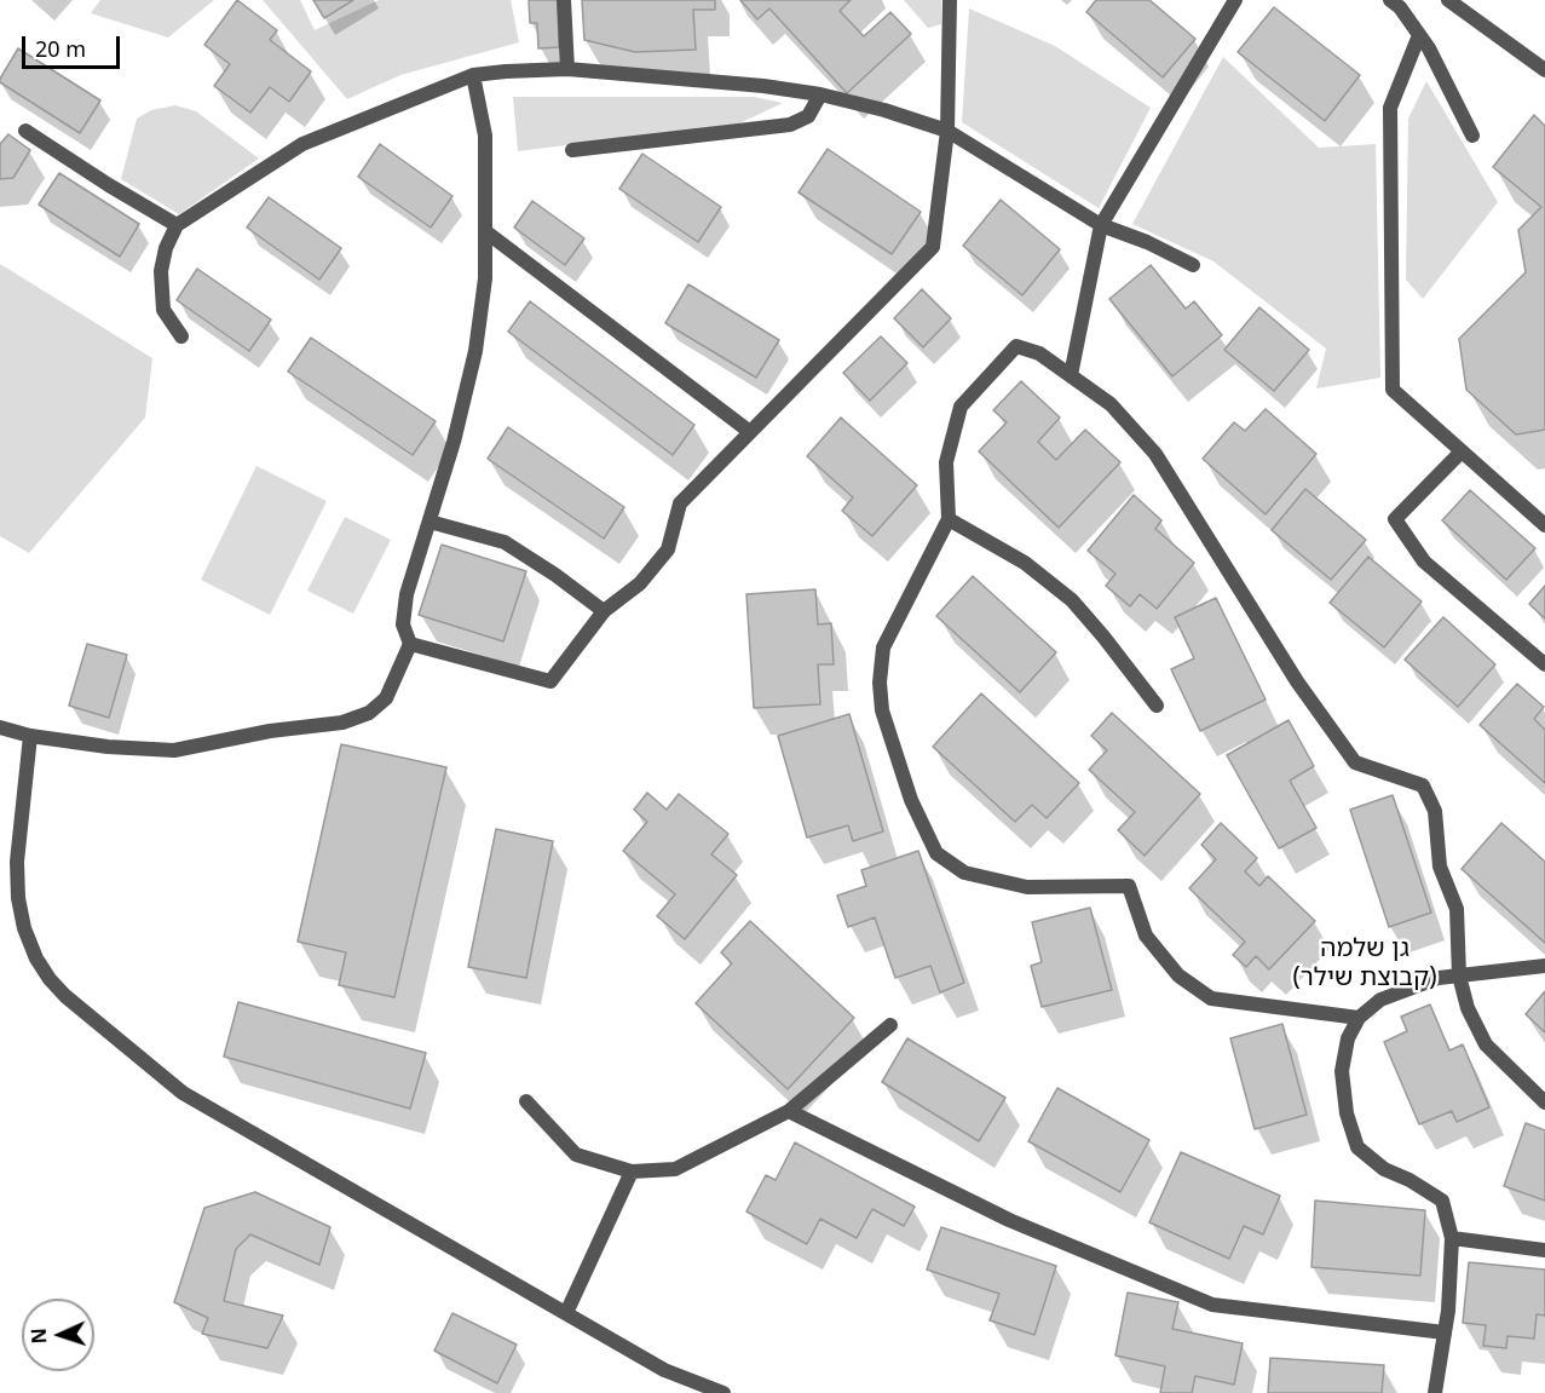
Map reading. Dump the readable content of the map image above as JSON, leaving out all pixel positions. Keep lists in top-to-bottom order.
{
  "districts": ["גן שלמה (קבוצת שילר)"],
  "scale_bar": "20 m",
  "north": "left"
}
